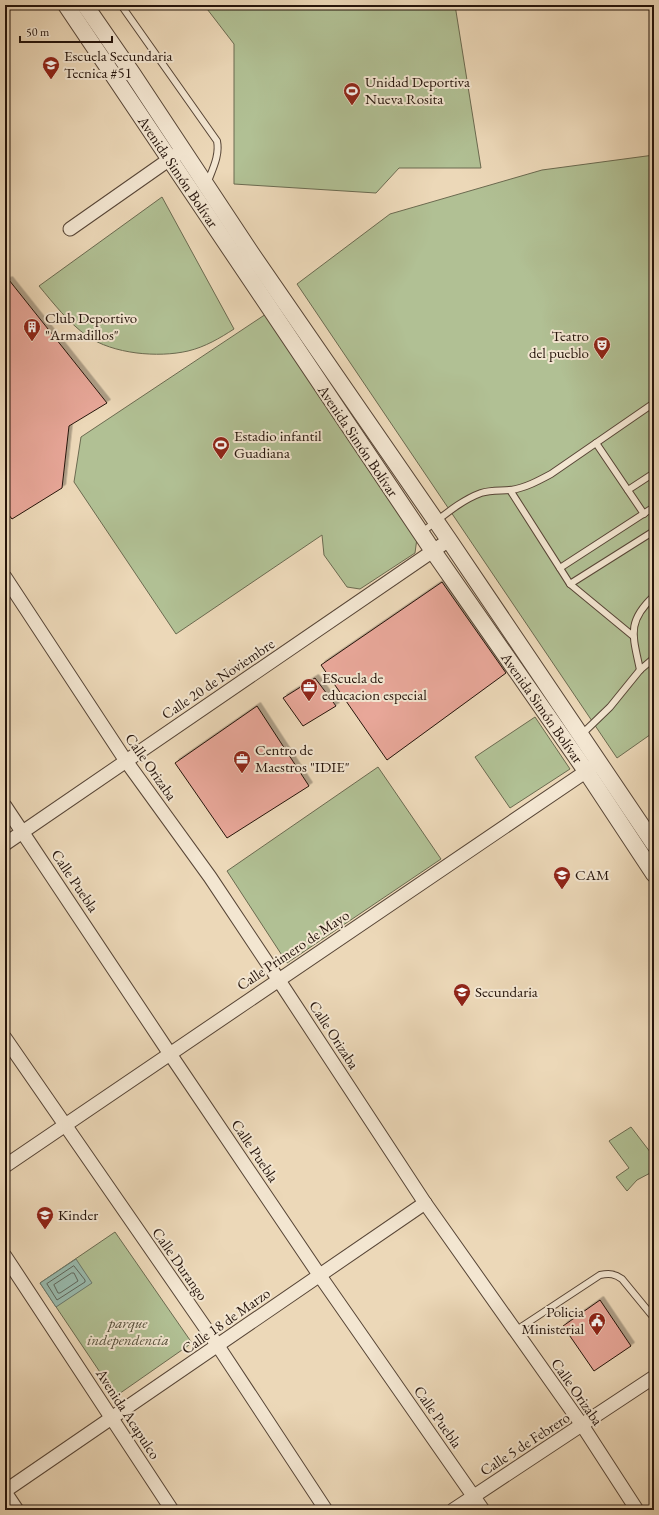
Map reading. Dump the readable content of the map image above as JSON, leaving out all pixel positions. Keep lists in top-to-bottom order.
{
  "streets": {
    "street": [
      "Avenida Simón Bolívar",
      "Calle 20 de Noviembre",
      "Calle Orizaba",
      "Calle Puebla",
      "Calle Primero de Mayo",
      "Calle Durango",
      "Calle 18 de Marzo",
      "Avenida Acapulco",
      "Calle 5 de Febrero"
    ]
  },
  "crossings": [
    ["Avenida Simón Bolívar", "Calle 20 de Noviembre"],
    ["Avenida Simón Bolívar", "Calle Primero de Mayo"],
    ["Calle 20 de Noviembre", "Calle Orizaba"],
    ["Calle 20 de Noviembre", "Calle Puebla"],
    ["Calle Orizaba", "Calle Primero de Mayo"],
    ["Calle Orizaba", "Calle 18 de Marzo"],
    ["Calle Orizaba", "Calle 5 de Febrero"],
    ["Calle Puebla", "Calle Primero de Mayo"],
    ["Calle Puebla", "Calle 18 de Marzo"],
    ["Calle Puebla", "Calle 5 de Febrero"],
    ["Calle Primero de Mayo", "Calle Durango"],
    ["Calle Durango", "Calle 18 de Marzo"],
    ["Calle 18 de Marzo", "Avenida Acapulco"]
  ],
  "parks": ["parque independencia"],
  "places": {
    "school or university": [
      "Escuela Secundaria Tecnica #51",
      "CAM",
      "Secundaria",
      "Kinder"
    ],
    "sports": ["Unidad Deportiva Nueva Rosita", "Estadio infantil Guadiana"],
    "building": ["Club Deportivo \"Armadillos\""],
    "theatre": ["Teatro del pueblo"],
    "office": ["EScuela de educacion especial", "Centro de Maestros \"IDIE\""],
    "public building": ["Policia Ministerial"]
  },
  "scale_bar": "50 m"
}
